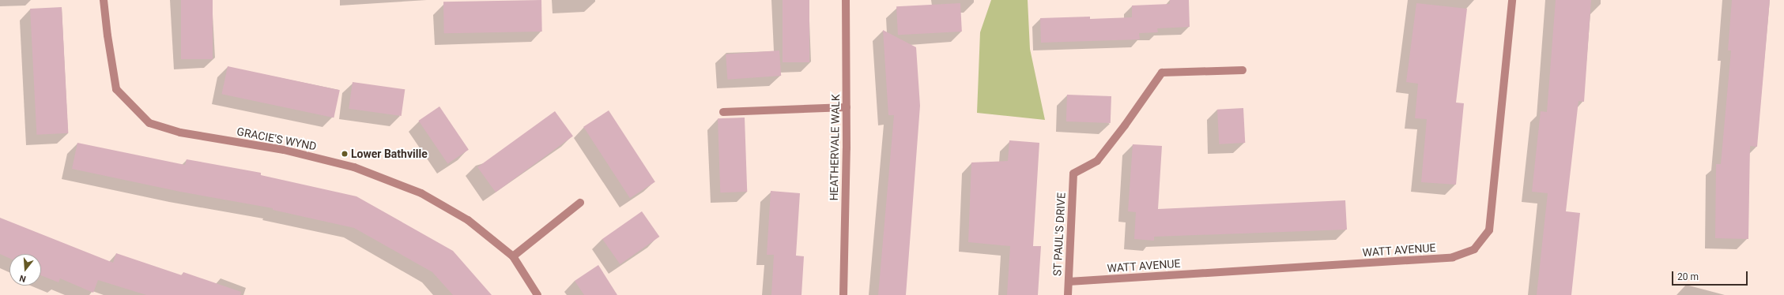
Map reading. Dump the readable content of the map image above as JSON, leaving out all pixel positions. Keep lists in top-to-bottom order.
{
  "streets": {
    "street": [
      "GRACIE'S WYND",
      "HEATHERVALE WALK",
      "ST PAUL'S DRIVE",
      "WATT AVENUE"
    ]
  },
  "crossings": [
    ["ST PAUL'S DRIVE", "WATT AVENUE"]
  ],
  "places": ["Lower Bathville"],
  "scale_bar": "20 m",
  "north": "bottom"
}
